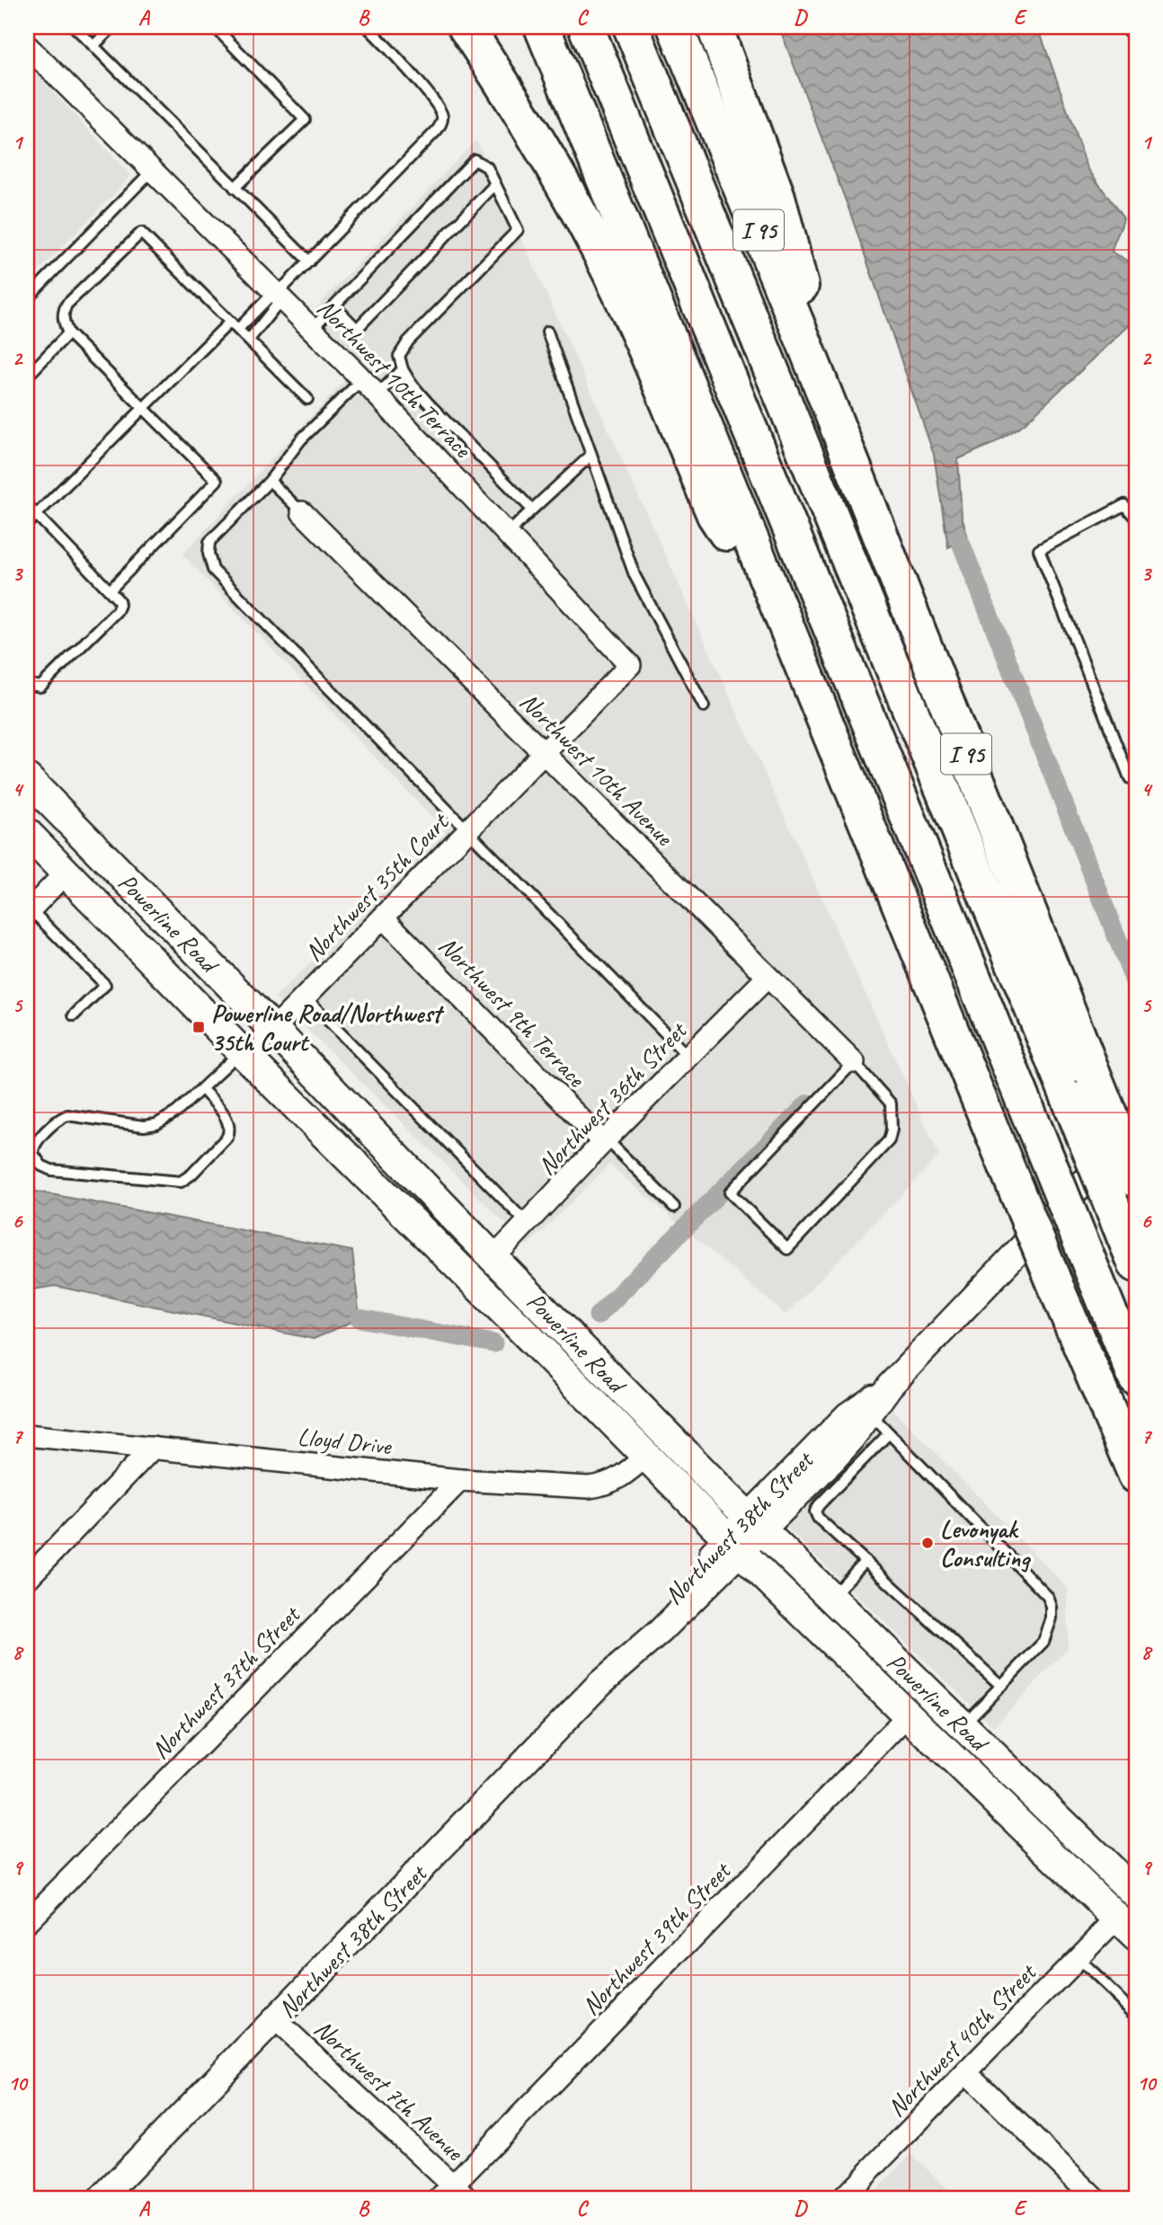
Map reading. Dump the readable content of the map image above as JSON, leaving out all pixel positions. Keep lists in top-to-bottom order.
{
  "streets": {
    "highway": ["I 95"],
    "main road": ["Powerline Road"],
    "street": [
      "Northwest 10th Terrace",
      "Northwest 10th Avenue",
      "Northwest 35th Court",
      "Northwest 9th Terrace",
      "Northwest 36th Street",
      "Lloyd Drive",
      "Northwest 38th Street",
      "Northwest 37th Street",
      "Northwest 39th Street",
      "Northwest 40th Street",
      "Northwest 7th Avenue"
    ]
  },
  "crossings": [
    ["Northwest 10th Terrace", "Northwest 10th Avenue"],
    ["Northwest 10th Terrace", "Northwest 35th Court"],
    ["Northwest 10th Avenue", "Northwest 35th Court"],
    ["Northwest 10th Avenue", "Northwest 36th Street"],
    ["Northwest 35th Court", "Powerline Road"],
    ["Northwest 35th Court", "Northwest 9th Terrace"],
    ["Powerline Road", "Northwest 36th Street"],
    ["Powerline Road", "Lloyd Drive"],
    ["Powerline Road", "Northwest 38th Street"],
    ["Powerline Road", "Northwest 39th Street"],
    ["Powerline Road", "Northwest 40th Street"],
    ["Northwest 9th Terrace", "Northwest 36th Street"],
    ["Lloyd Drive", "Northwest 37th Street"],
    ["Northwest 38th Street", "Northwest 7th Avenue"],
    ["Northwest 39th Street", "Northwest 7th Avenue"]
  ],
  "places": {
    "transit": ["Powerline Road/Northwest 35th Court"],
    "other": ["Levonyak Consulting"]
  },
  "grid": {
    "columns": [
      "A",
      "B",
      "C",
      "D",
      "E"
    ],
    "rows": [
      "1",
      "2",
      "3",
      "4",
      "5",
      "6",
      "7",
      "8",
      "9",
      "10"
    ]
  }
}
